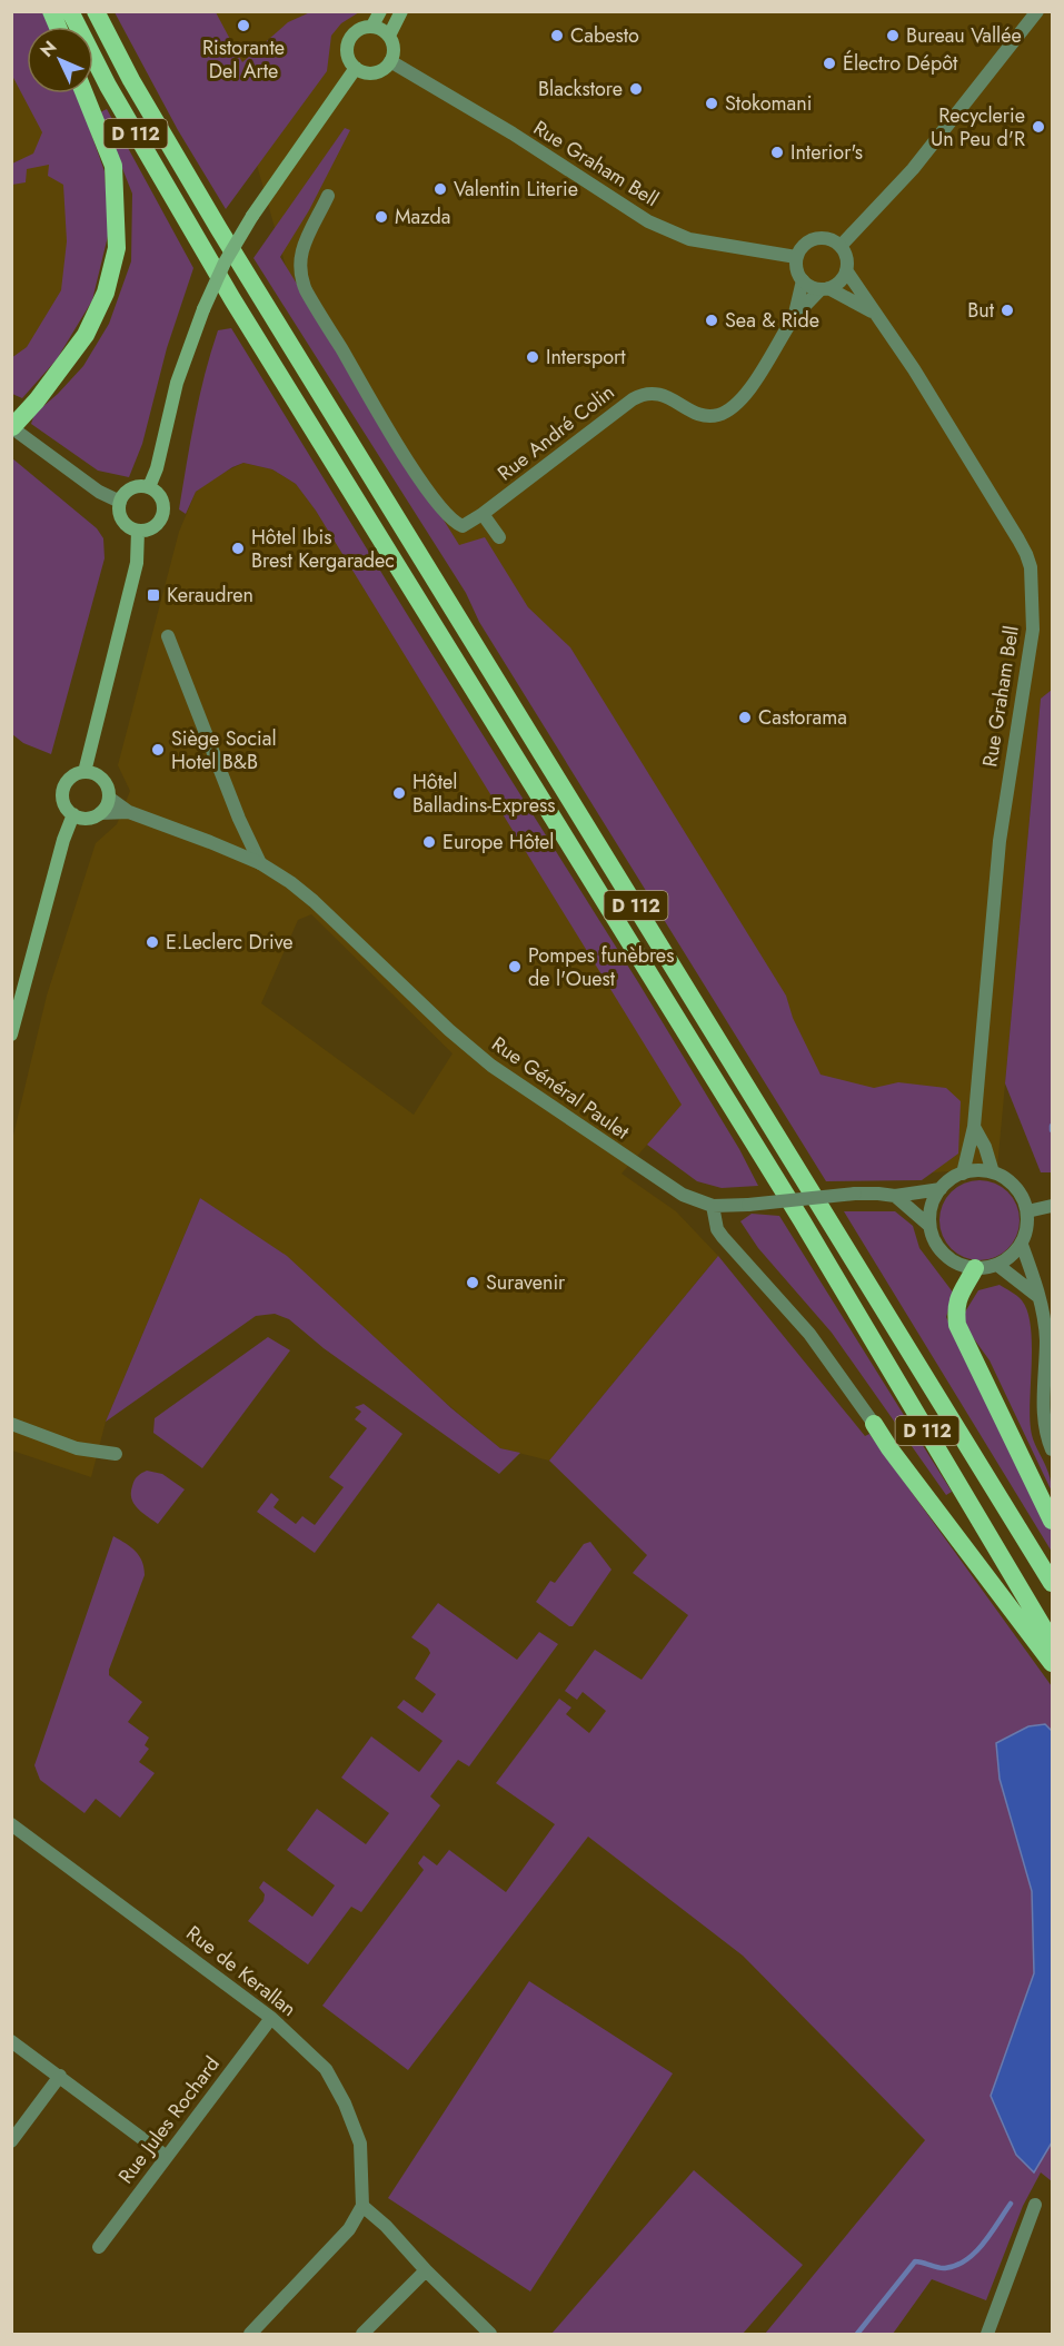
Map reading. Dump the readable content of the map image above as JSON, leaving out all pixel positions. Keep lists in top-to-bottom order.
{
  "streets": {
    "highway": ["D 112"],
    "street": [
      "Rue Graham Bell",
      "Rue André Colin",
      "Rue Général Paulet",
      "Rue de Kerallan",
      "Rue Jules Rochard"
    ]
  },
  "crossings": [
    ["Rue Graham Bell", "Rue André Colin"],
    ["Rue Graham Bell", "Rue Général Paulet"],
    ["Rue de Kerallan", "Rue Jules Rochard"]
  ],
  "places": {
    "other": [
      "Ristorante Del Arte",
      "Cabesto",
      "Bureau Vallée",
      "Électro Dépôt",
      "Blackstore",
      "Stokomani",
      "Recyclerie Un Peu d'R",
      "Interior's",
      "Valentin Literie",
      "Mazda",
      "But",
      "Sea & Ride",
      "Intersport",
      "Hôtel Ibis Brest Kergaradec",
      "Castorama",
      "Siège Social Hotel B&B",
      "Hôtel Balladins-Express",
      "Europe Hôtel",
      "E.Leclerc Drive",
      "Pompes funèbres de l'Ouest",
      "Suravenir"
    ],
    "transit": ["Keraudren"]
  },
  "north": "top left"
}
